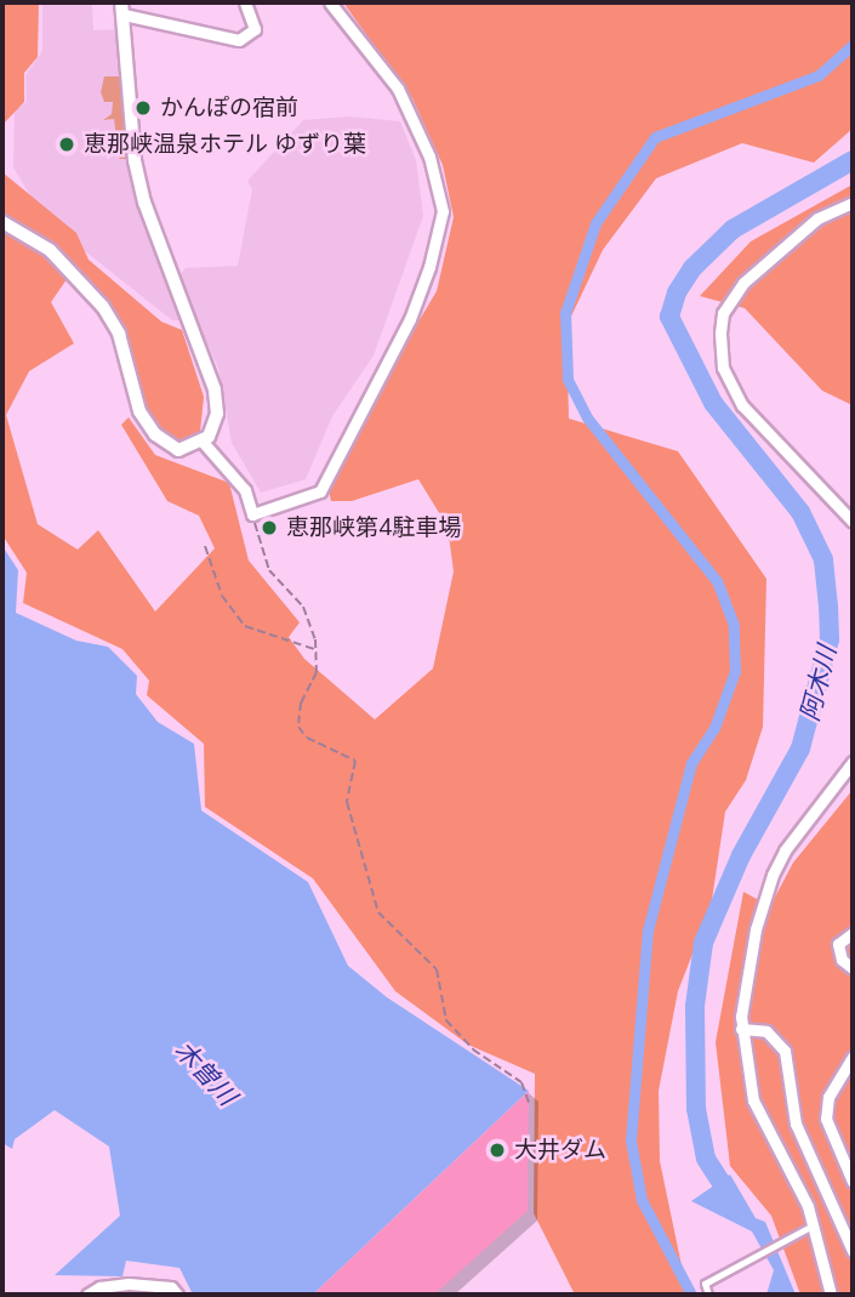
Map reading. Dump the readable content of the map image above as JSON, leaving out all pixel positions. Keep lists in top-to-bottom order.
{
  "water": ["阿木川", "木曽川"],
  "places": [
    "かんぽの宿前",
    "恵那峡温泉ホテル ゆずり葉",
    "恵那峡第4駐車場",
    "大井ダム"
  ]
}
